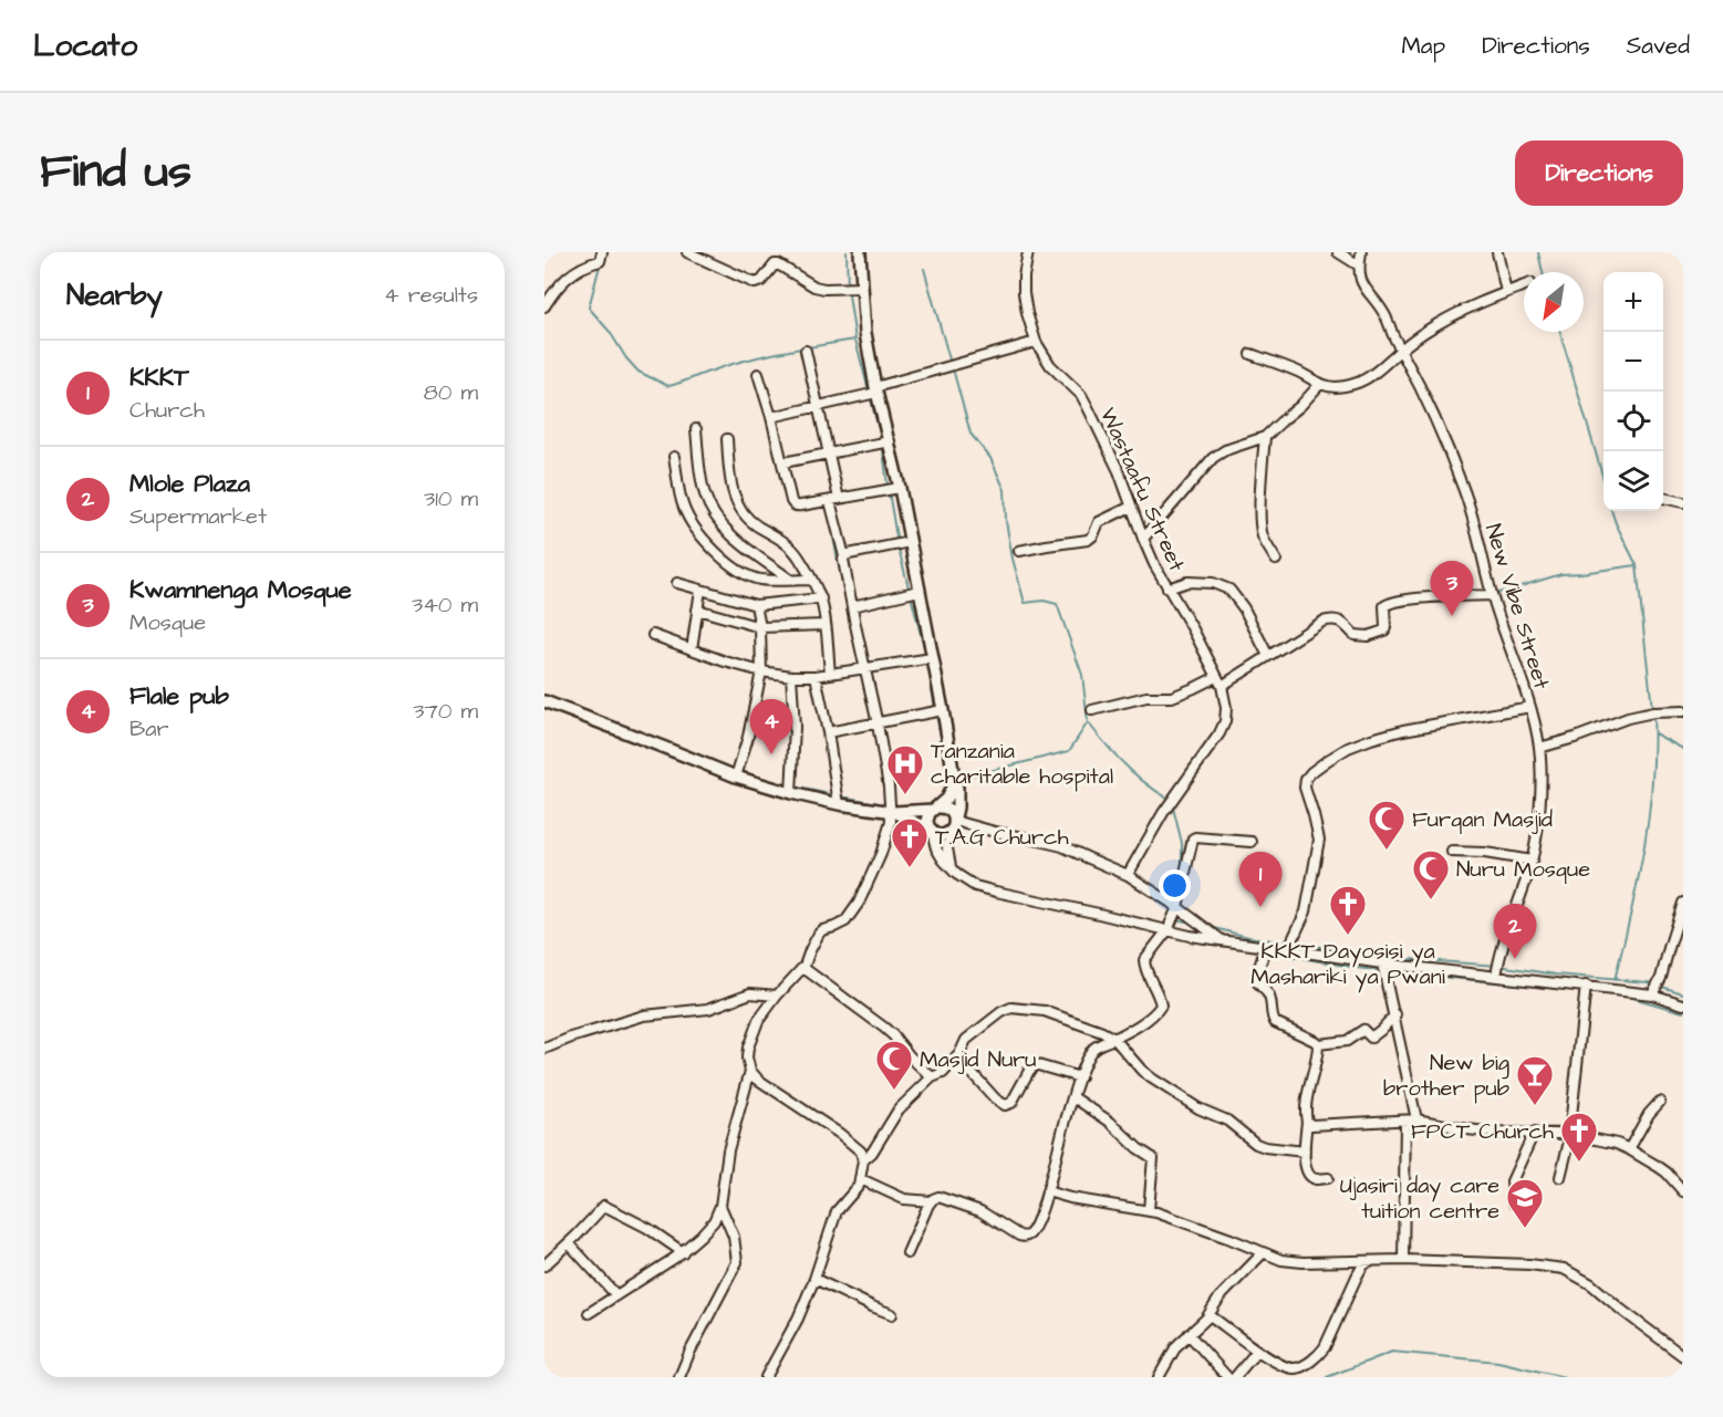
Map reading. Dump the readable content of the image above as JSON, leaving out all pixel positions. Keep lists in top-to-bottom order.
{
  "streets": {
    "street": ["Wastaafu Street", "New Vibe Street"]
  },
  "places": {
    "hospital": ["Tanzania charitable hospital"],
    "mosque": ["Furqan Masjid", "Nuru Mosque", "Masjid Nuru"],
    "church": ["T.A.G Church", "KKKT Dayosisi ya Mashariki ya Pwani", "FPCT Church"],
    "bar": ["New big brother pub"],
    "school or university": ["Ujasiri day care tuition centre"]
  },
  "north": "bottom left",
  "page": {
    "header": "Locato",
    "nav": ["Map", "Directions", "Saved"],
    "title": "Find us",
    "buttons": "Directions",
    "heading": ["Nearby", "4 results"],
    "map_buttons": ["+", "−"],
    "list": [
      {
        "mark": "1",
        "name": "KKKT",
        "note": "Church",
        "value": "80 m"
      },
      {
        "mark": "2",
        "name": "Mlole Plaza",
        "note": "Supermarket",
        "value": "310 m"
      },
      {
        "mark": "3",
        "name": "Kwamnenga Mosque",
        "note": "Mosque",
        "value": "340 m"
      },
      {
        "mark": "4",
        "name": "Flale pub",
        "note": "Bar",
        "value": "370 m"
      }
    ],
    "pins": [
      "3",
      "4",
      "1",
      "2"
    ]
  }
}
